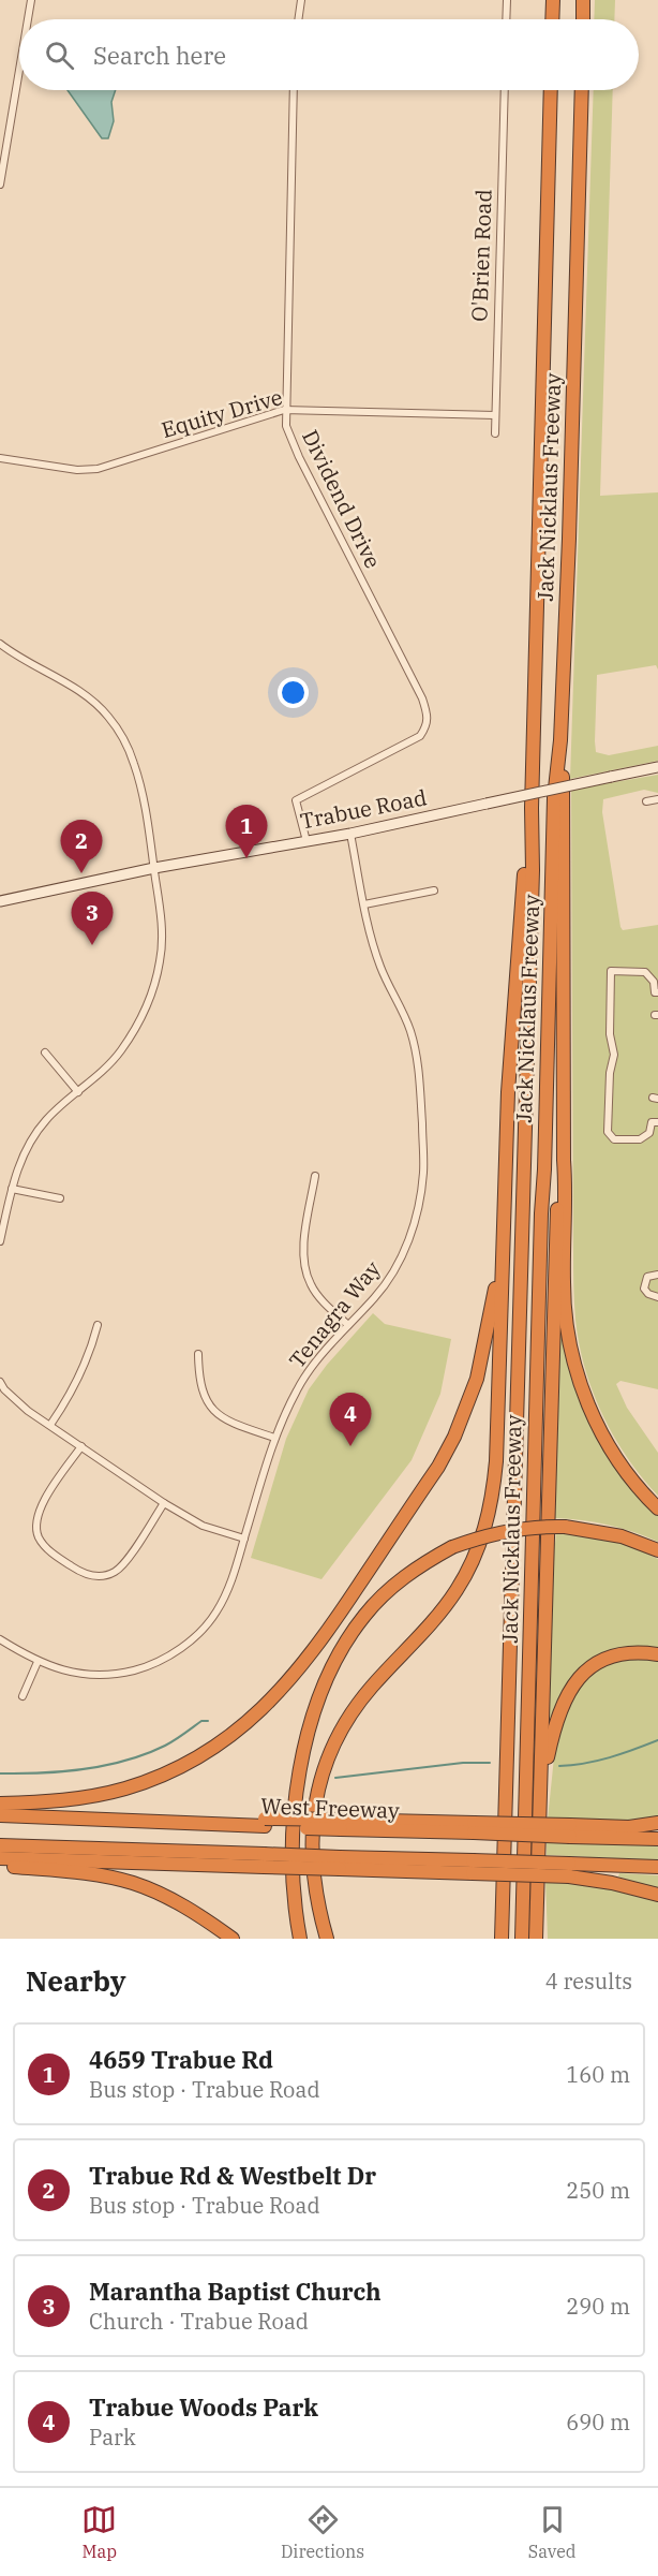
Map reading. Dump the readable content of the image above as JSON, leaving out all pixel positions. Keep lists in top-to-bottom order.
{
  "streets": {
    "highway": ["Jack Nicklaus Freeway", "West Freeway"],
    "main road": ["Trabue Road"],
    "street": [
      "O'Brien Road",
      "Equity Drive",
      "Dividend Drive",
      "Tenagra Way"
    ]
  },
  "crossings": [
    ["O'Brien Road", "Equity Drive"],
    ["Equity Drive", "Dividend Drive"],
    ["Dividend Drive", "Trabue Road"],
    ["Trabue Road", "Tenagra Way"]
  ],
  "page": {
    "search": "Search here",
    "pins": [
      "1",
      "2",
      "3",
      "4"
    ],
    "heading": ["Nearby", "4 results"],
    "list": [
      {
        "mark": "1",
        "name": "4659 Trabue Rd",
        "note": "Bus stop · Trabue Road",
        "value": "160 m"
      },
      {
        "mark": "2",
        "name": "Trabue Rd & Westbelt Dr",
        "note": "Bus stop · Trabue Road",
        "value": "250 m"
      },
      {
        "mark": "3",
        "name": "Marantha Baptist Church",
        "note": "Church · Trabue Road",
        "value": "290 m"
      },
      {
        "mark": "4",
        "name": "Trabue Woods Park",
        "note": "Park",
        "value": "690 m"
      }
    ],
    "nav": ["Map", "Directions", "Saved"]
  }
}
